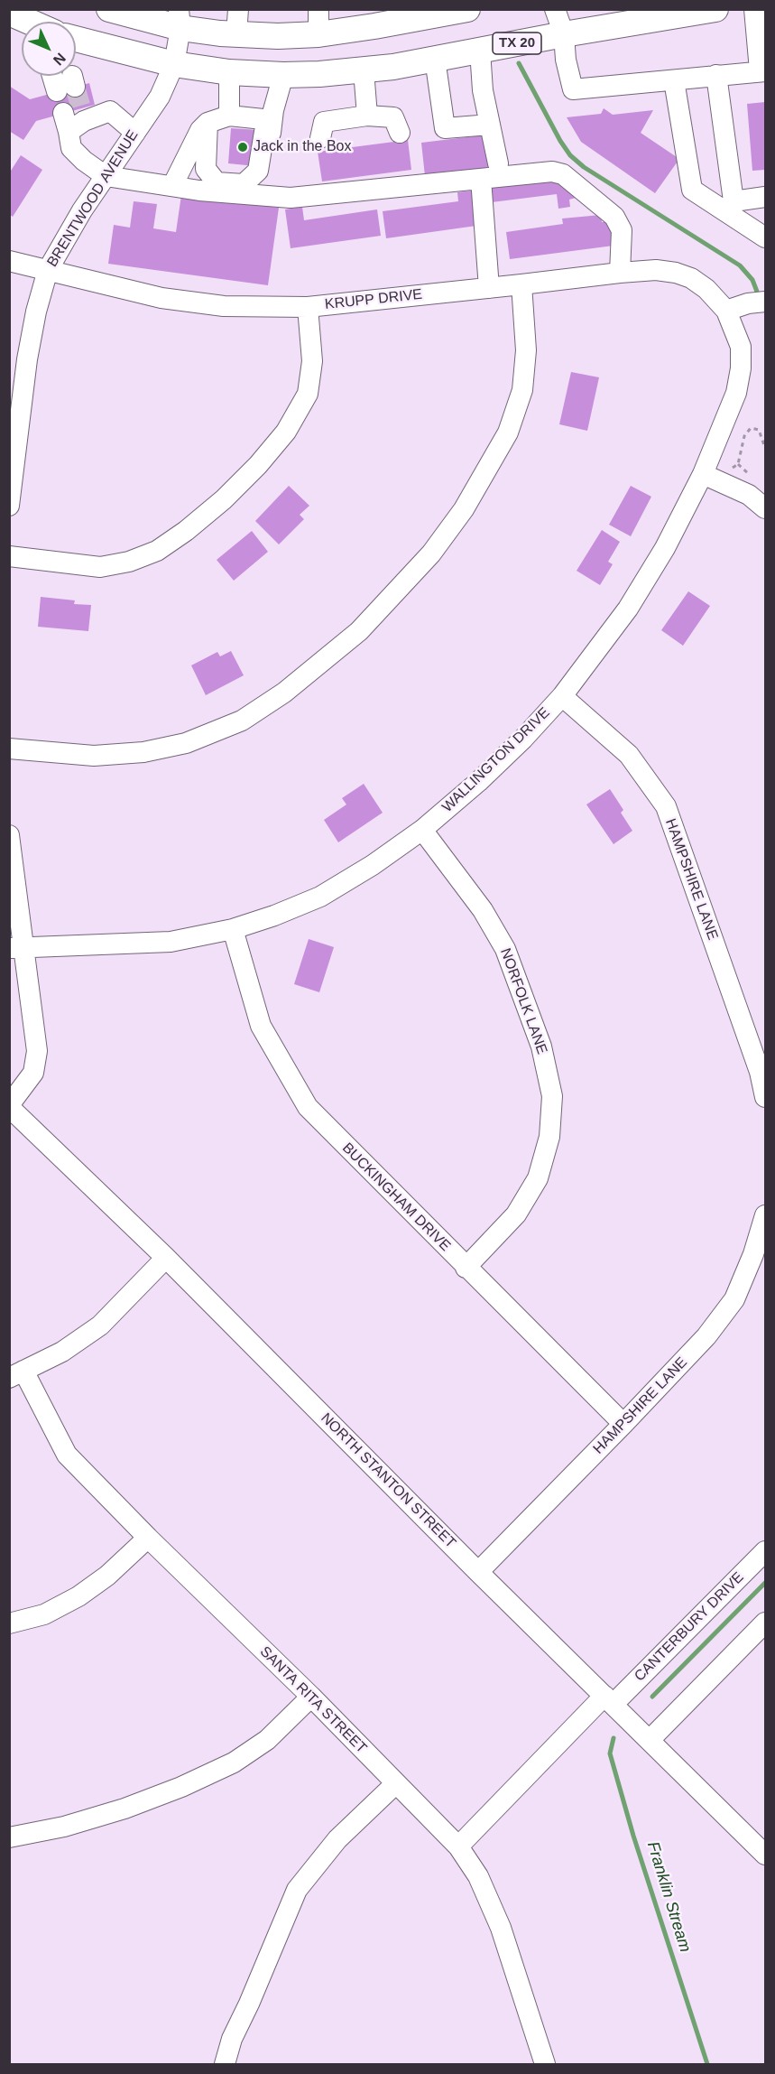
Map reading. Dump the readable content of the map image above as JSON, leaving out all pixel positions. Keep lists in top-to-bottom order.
{
  "streets": {
    "main road": ["TX 20"],
    "street": [
      "BRENTWOOD AVENUE",
      "KRUPP DRIVE",
      "WALLINGTON DRIVE",
      "HAMPSHIRE LANE",
      "NORFOLK LANE",
      "BUCKINGHAM DRIVE",
      "NORTH STANTON STREET",
      "CANTERBURY DRIVE",
      "SANTA RITA STREET"
    ]
  },
  "crossings": [
    ["TX 20", "BRENTWOOD AVENUE"],
    ["BRENTWOOD AVENUE", "KRUPP DRIVE"],
    ["KRUPP DRIVE", "WALLINGTON DRIVE"],
    ["WALLINGTON DRIVE", "HAMPSHIRE LANE"],
    ["WALLINGTON DRIVE", "NORFOLK LANE"],
    ["WALLINGTON DRIVE", "BUCKINGHAM DRIVE"],
    ["HAMPSHIRE LANE", "BUCKINGHAM DRIVE"],
    ["HAMPSHIRE LANE", "NORTH STANTON STREET"],
    ["NORFOLK LANE", "BUCKINGHAM DRIVE"],
    ["NORTH STANTON STREET", "CANTERBURY DRIVE"],
    ["CANTERBURY DRIVE", "SANTA RITA STREET"]
  ],
  "water": ["Franklin Stream"],
  "places": ["Jack in the Box"],
  "north": "bottom right"
}
